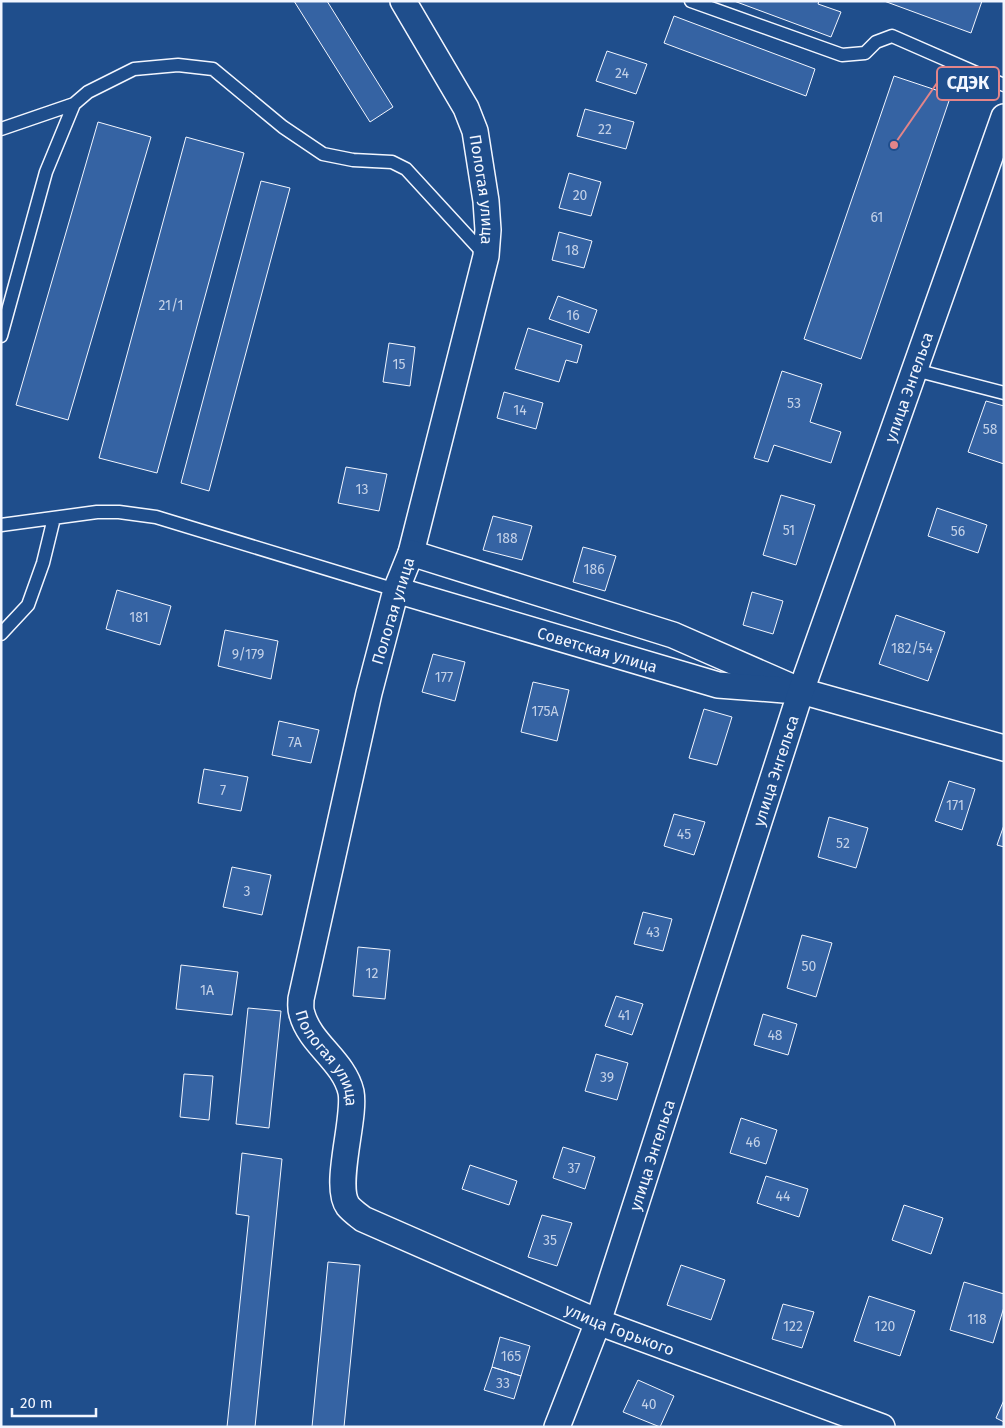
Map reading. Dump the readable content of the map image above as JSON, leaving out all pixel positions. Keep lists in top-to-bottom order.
{
  "streets": {
    "street": [
      "Пологая улица",
      "улица Энгельса",
      "Советская улица",
      "улица Горького"
    ]
  },
  "crossings": [
    ["Пологая улица", "Советская улица"],
    ["Пологая улица", "улица Горького"],
    ["улица Энгельса", "Советская улица"],
    ["улица Энгельса", "улица Горького"]
  ],
  "places": ["СДЭК"],
  "house_numbers": [
    "24",
    "22",
    "20",
    "61",
    "18",
    "21/1",
    "16",
    "15",
    "53",
    "14",
    "58",
    "13",
    "51",
    "56",
    "188",
    "186",
    "181",
    "182/54",
    "9/179",
    "177",
    "175А",
    "7А",
    "7",
    "171",
    "45",
    "52",
    "3",
    "43",
    "50",
    "12",
    "1А",
    "41",
    "48",
    "39",
    "46",
    "37",
    "44",
    "35",
    "118",
    "122",
    "120",
    "165",
    "33",
    "40"
  ],
  "scale_bar": "20 m"
}
